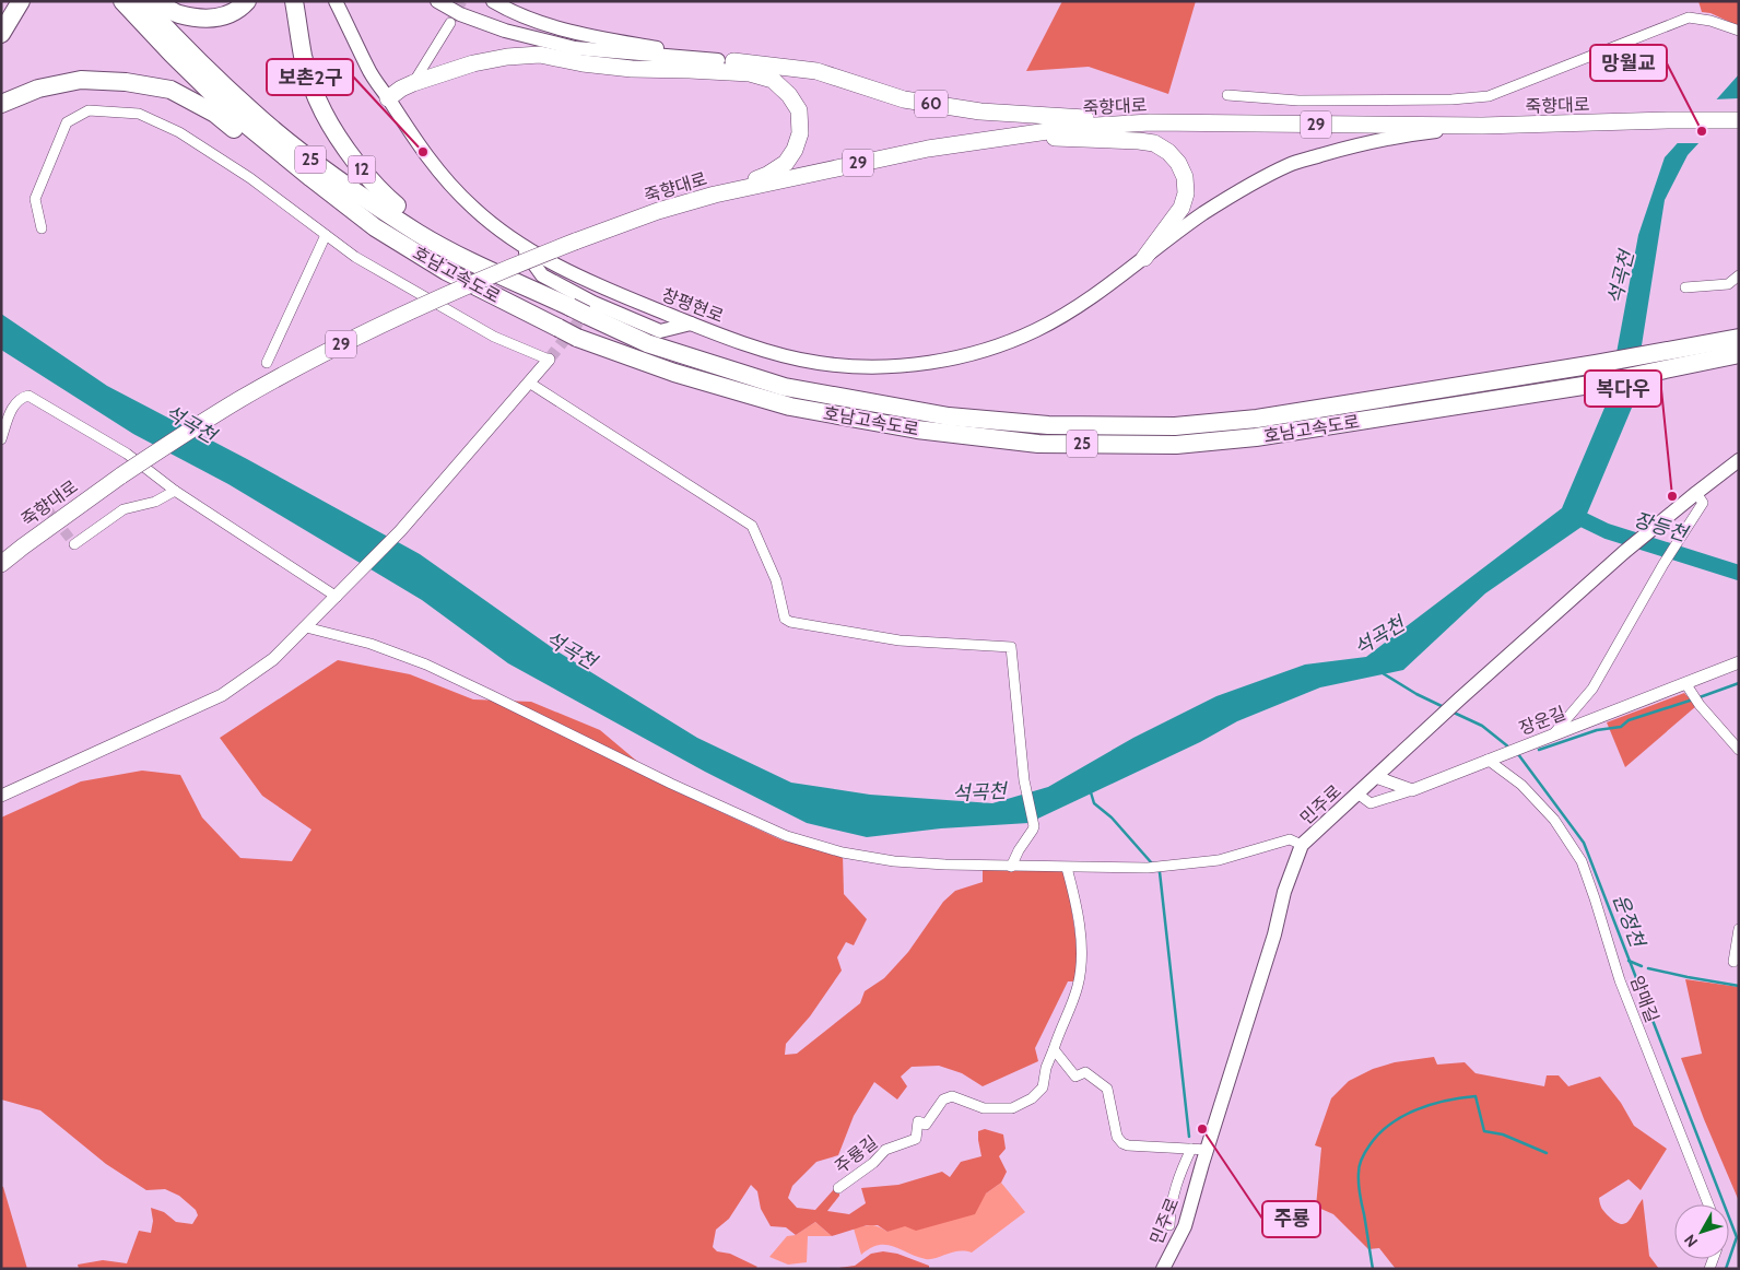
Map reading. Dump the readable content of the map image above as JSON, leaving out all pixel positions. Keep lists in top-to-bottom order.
{
  "streets": {
    "highway": ["25", "12", "호남고속도로"],
    "main road": [
      "60",
      "죽향대로",
      "29",
      "창평현로",
      "민주로"
    ],
    "street": ["장운길", "암매길", "주룡길"]
  },
  "crossings": [
    ["60", "죽향대로"],
    ["죽향대로", "창평현로"],
    ["12", "호남고속도로"],
    ["장운길", "민주로"],
    ["장운길", "암매길"]
  ],
  "water": ["석곡천", "장등천", "운정천"],
  "places": [
    "망월교",
    "보촌2구",
    "복다우",
    "주룡"
  ],
  "north": "bottom left"
}
